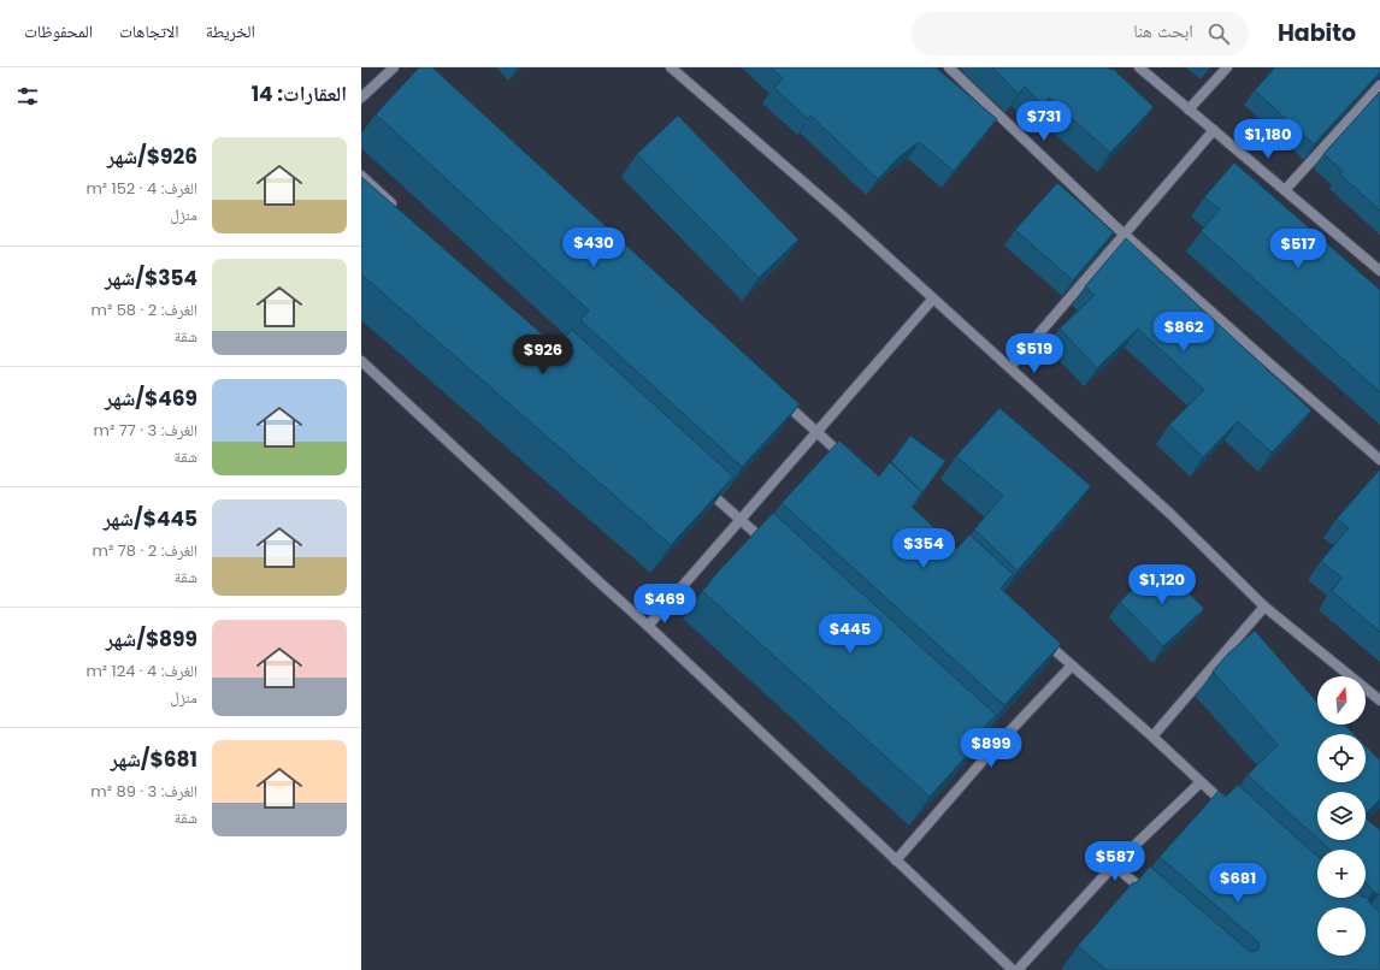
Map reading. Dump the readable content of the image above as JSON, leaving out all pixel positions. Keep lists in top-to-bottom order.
{
  "north": "top",
  "page": {
    "header": "Habito",
    "search": "ابحث هنا",
    "nav": ["الخريطة", "الاتجاهات", "المحفوظات"],
    "heading": "العقارات: 14",
    "price": [
      "$731",
      "$1,180",
      "$430",
      "$517",
      "$862",
      "$519",
      "$926",
      "$354",
      "$1,120",
      "$469",
      "$445",
      "$899",
      "$587",
      "$681"
    ],
    "list": [
      {
        "name": "$926/شهر",
        "note": "الغرف: 4 · 152 m² · منزل"
      },
      {
        "name": "$354/شهر",
        "note": "الغرف: 2 · 58 m² · شقة"
      },
      {
        "name": "$469/شهر",
        "note": "الغرف: 3 · 77 m² · شقة"
      },
      {
        "name": "$445/شهر",
        "note": "الغرف: 2 · 78 m² · شقة"
      },
      {
        "name": "$899/شهر",
        "note": "الغرف: 4 · 124 m² · منزل"
      },
      {
        "name": "$681/شهر",
        "note": "الغرف: 3 · 89 m² · شقة"
      }
    ],
    "map_buttons": ["+", "−"]
  }
}
